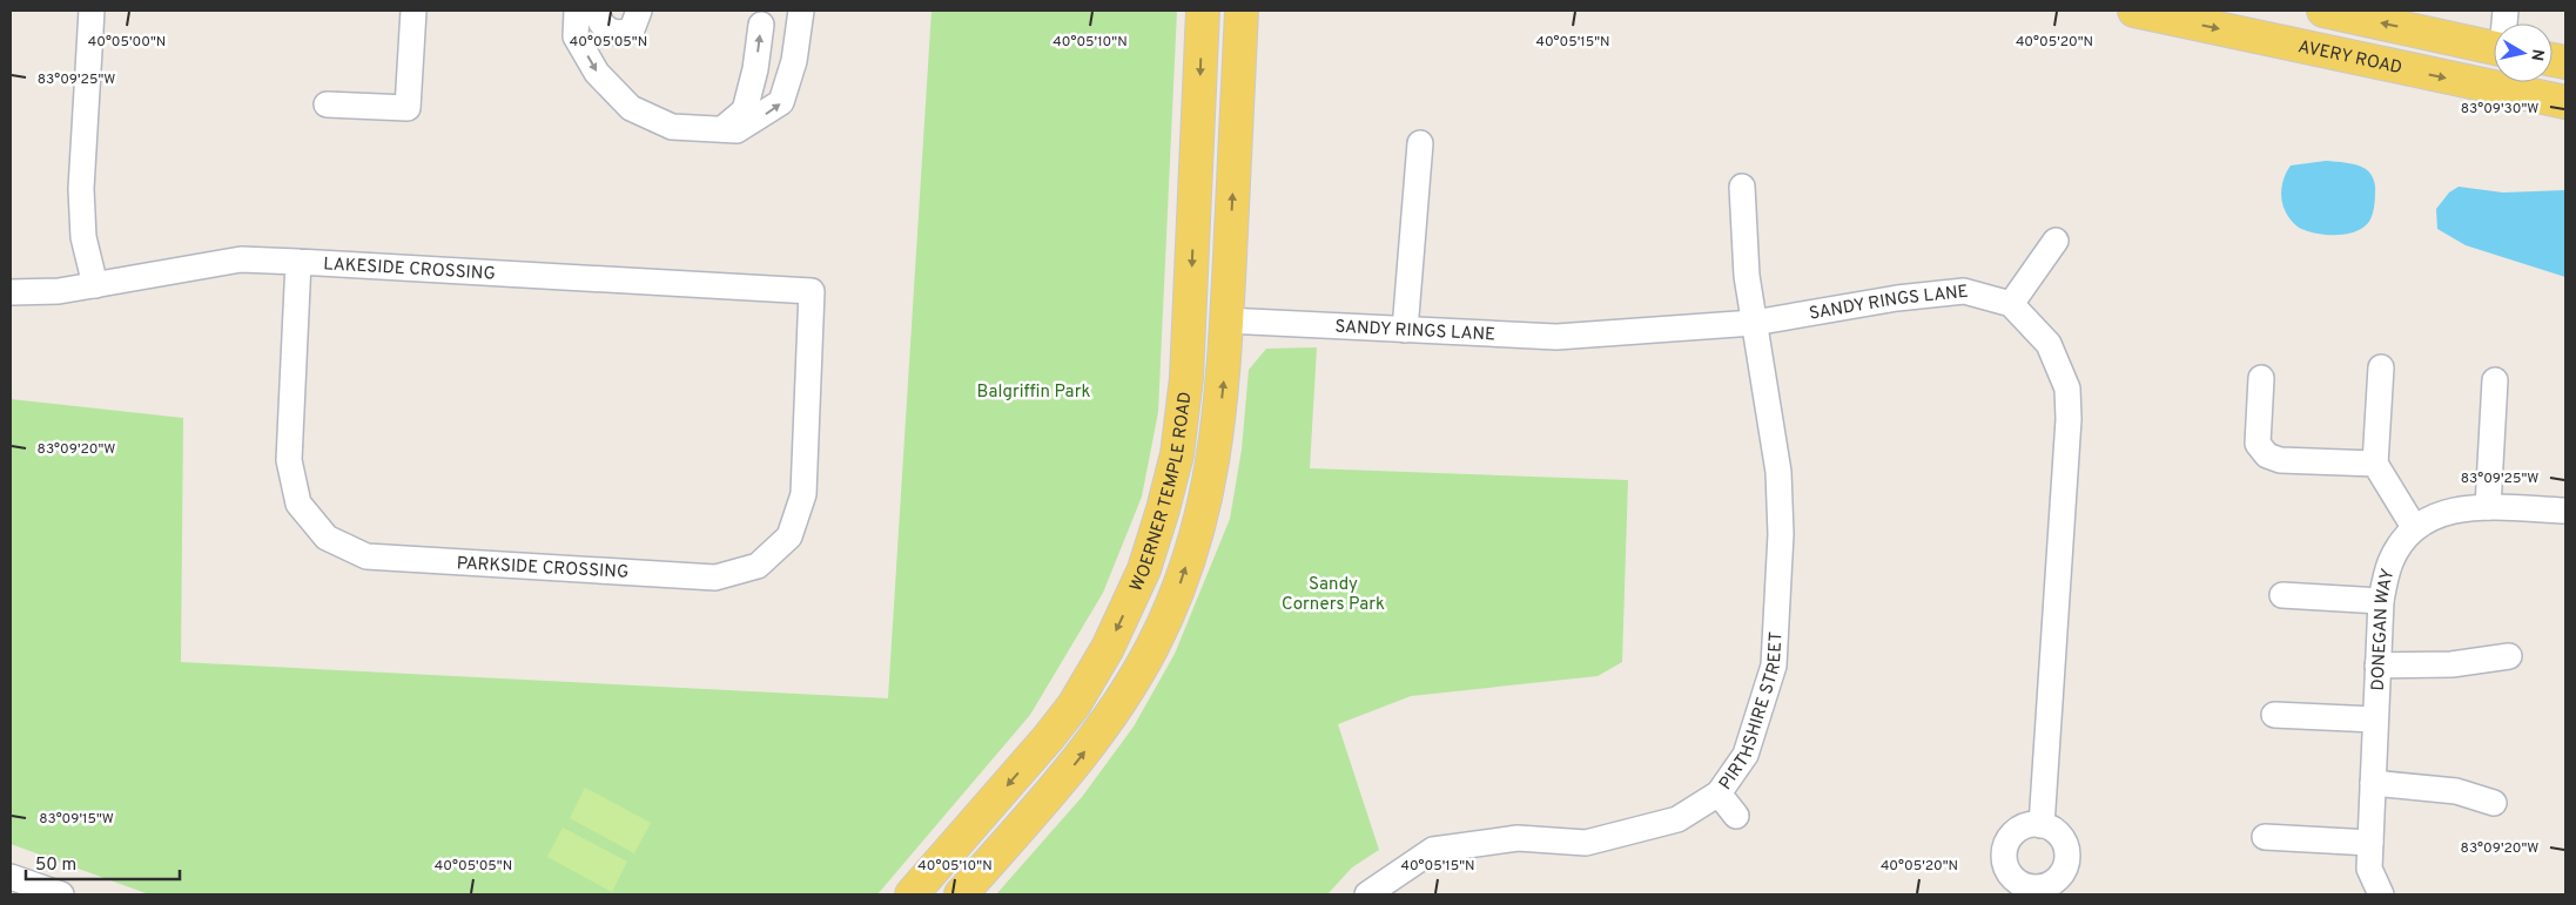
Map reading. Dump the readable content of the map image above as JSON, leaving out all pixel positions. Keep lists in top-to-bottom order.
{
  "streets": {
    "main road": ["AVERY ROAD", "WOERNER TEMPLE ROAD"],
    "street": [
      "LAKESIDE CROSSING",
      "SANDY RINGS LANE",
      "PARKSIDE CROSSING",
      "DONEGAN WAY",
      "PIRTHSHIRE STREET"
    ]
  },
  "crossings": [
    ["LAKESIDE CROSSING", "PARKSIDE CROSSING"],
    ["SANDY RINGS LANE", "PIRTHSHIRE STREET"]
  ],
  "parks": ["Balgriffin Park", "Sandy Corners Park"],
  "scale_bar": "50 m",
  "north": "right",
  "coordinates": [
    "40°05'10\"N",
    "40°05'15\"N",
    "40°05'20\"N",
    "40°05'00\"N",
    "40°05'05\"N",
    "83°09'25\"W",
    "83°09'30\"W",
    "83°09'20\"W",
    "83°09'15\"W"
  ]
}
